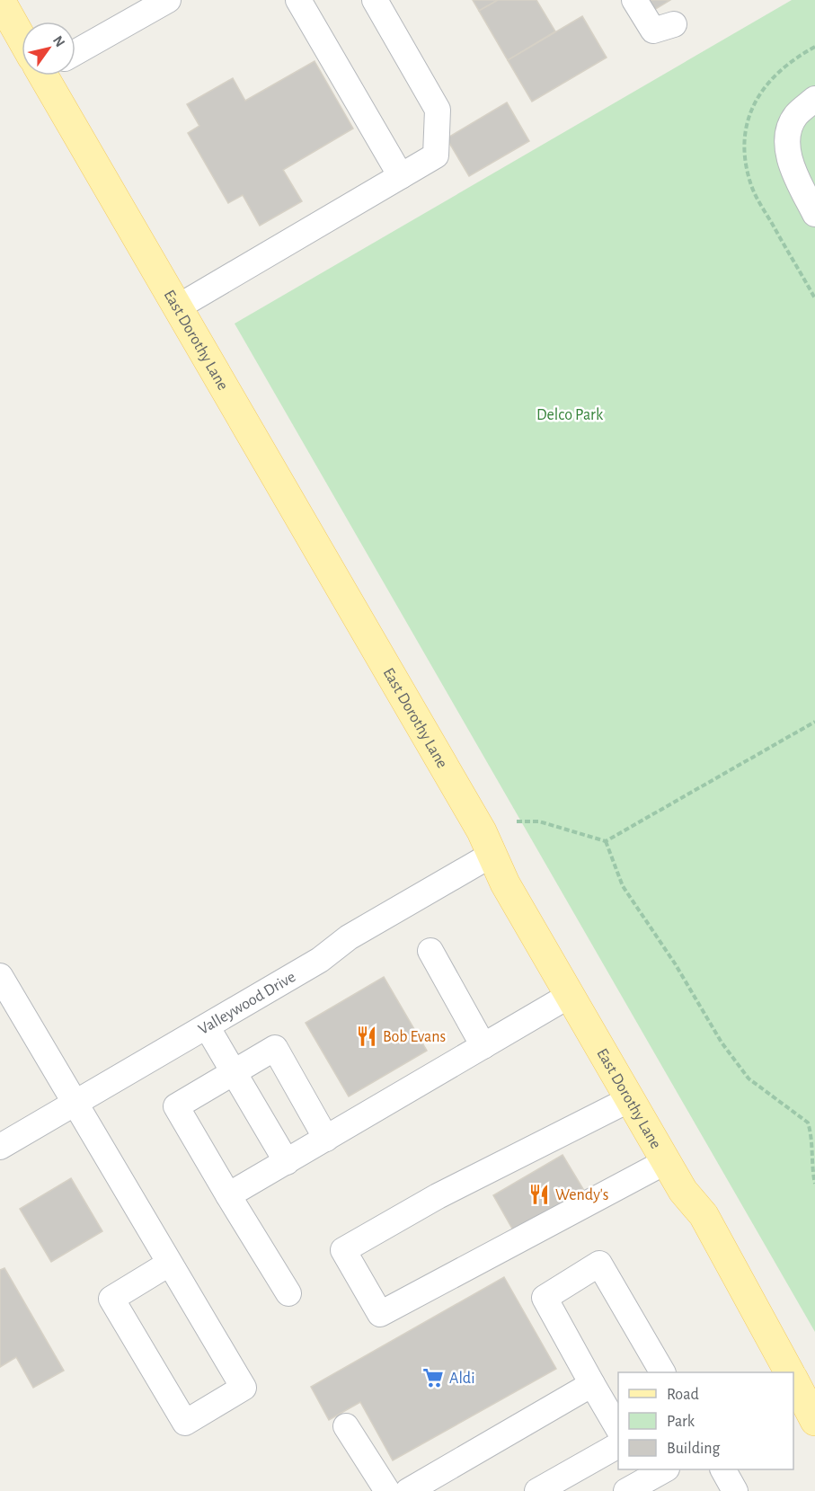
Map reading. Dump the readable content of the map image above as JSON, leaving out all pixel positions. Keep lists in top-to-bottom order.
{
  "streets": {
    "main road": ["East Dorothy Lane"],
    "street": ["Valleywood Drive"]
  },
  "crossings": [
    ["East Dorothy Lane", "Valleywood Drive"]
  ],
  "parks": ["Delco Park"],
  "places": {
    "restaurant": ["Bob Evans", "Wendy's"],
    "supermarket": ["Aldi"]
  },
  "legend": ["Road", "Park", "Building"],
  "north": "top right"
}
